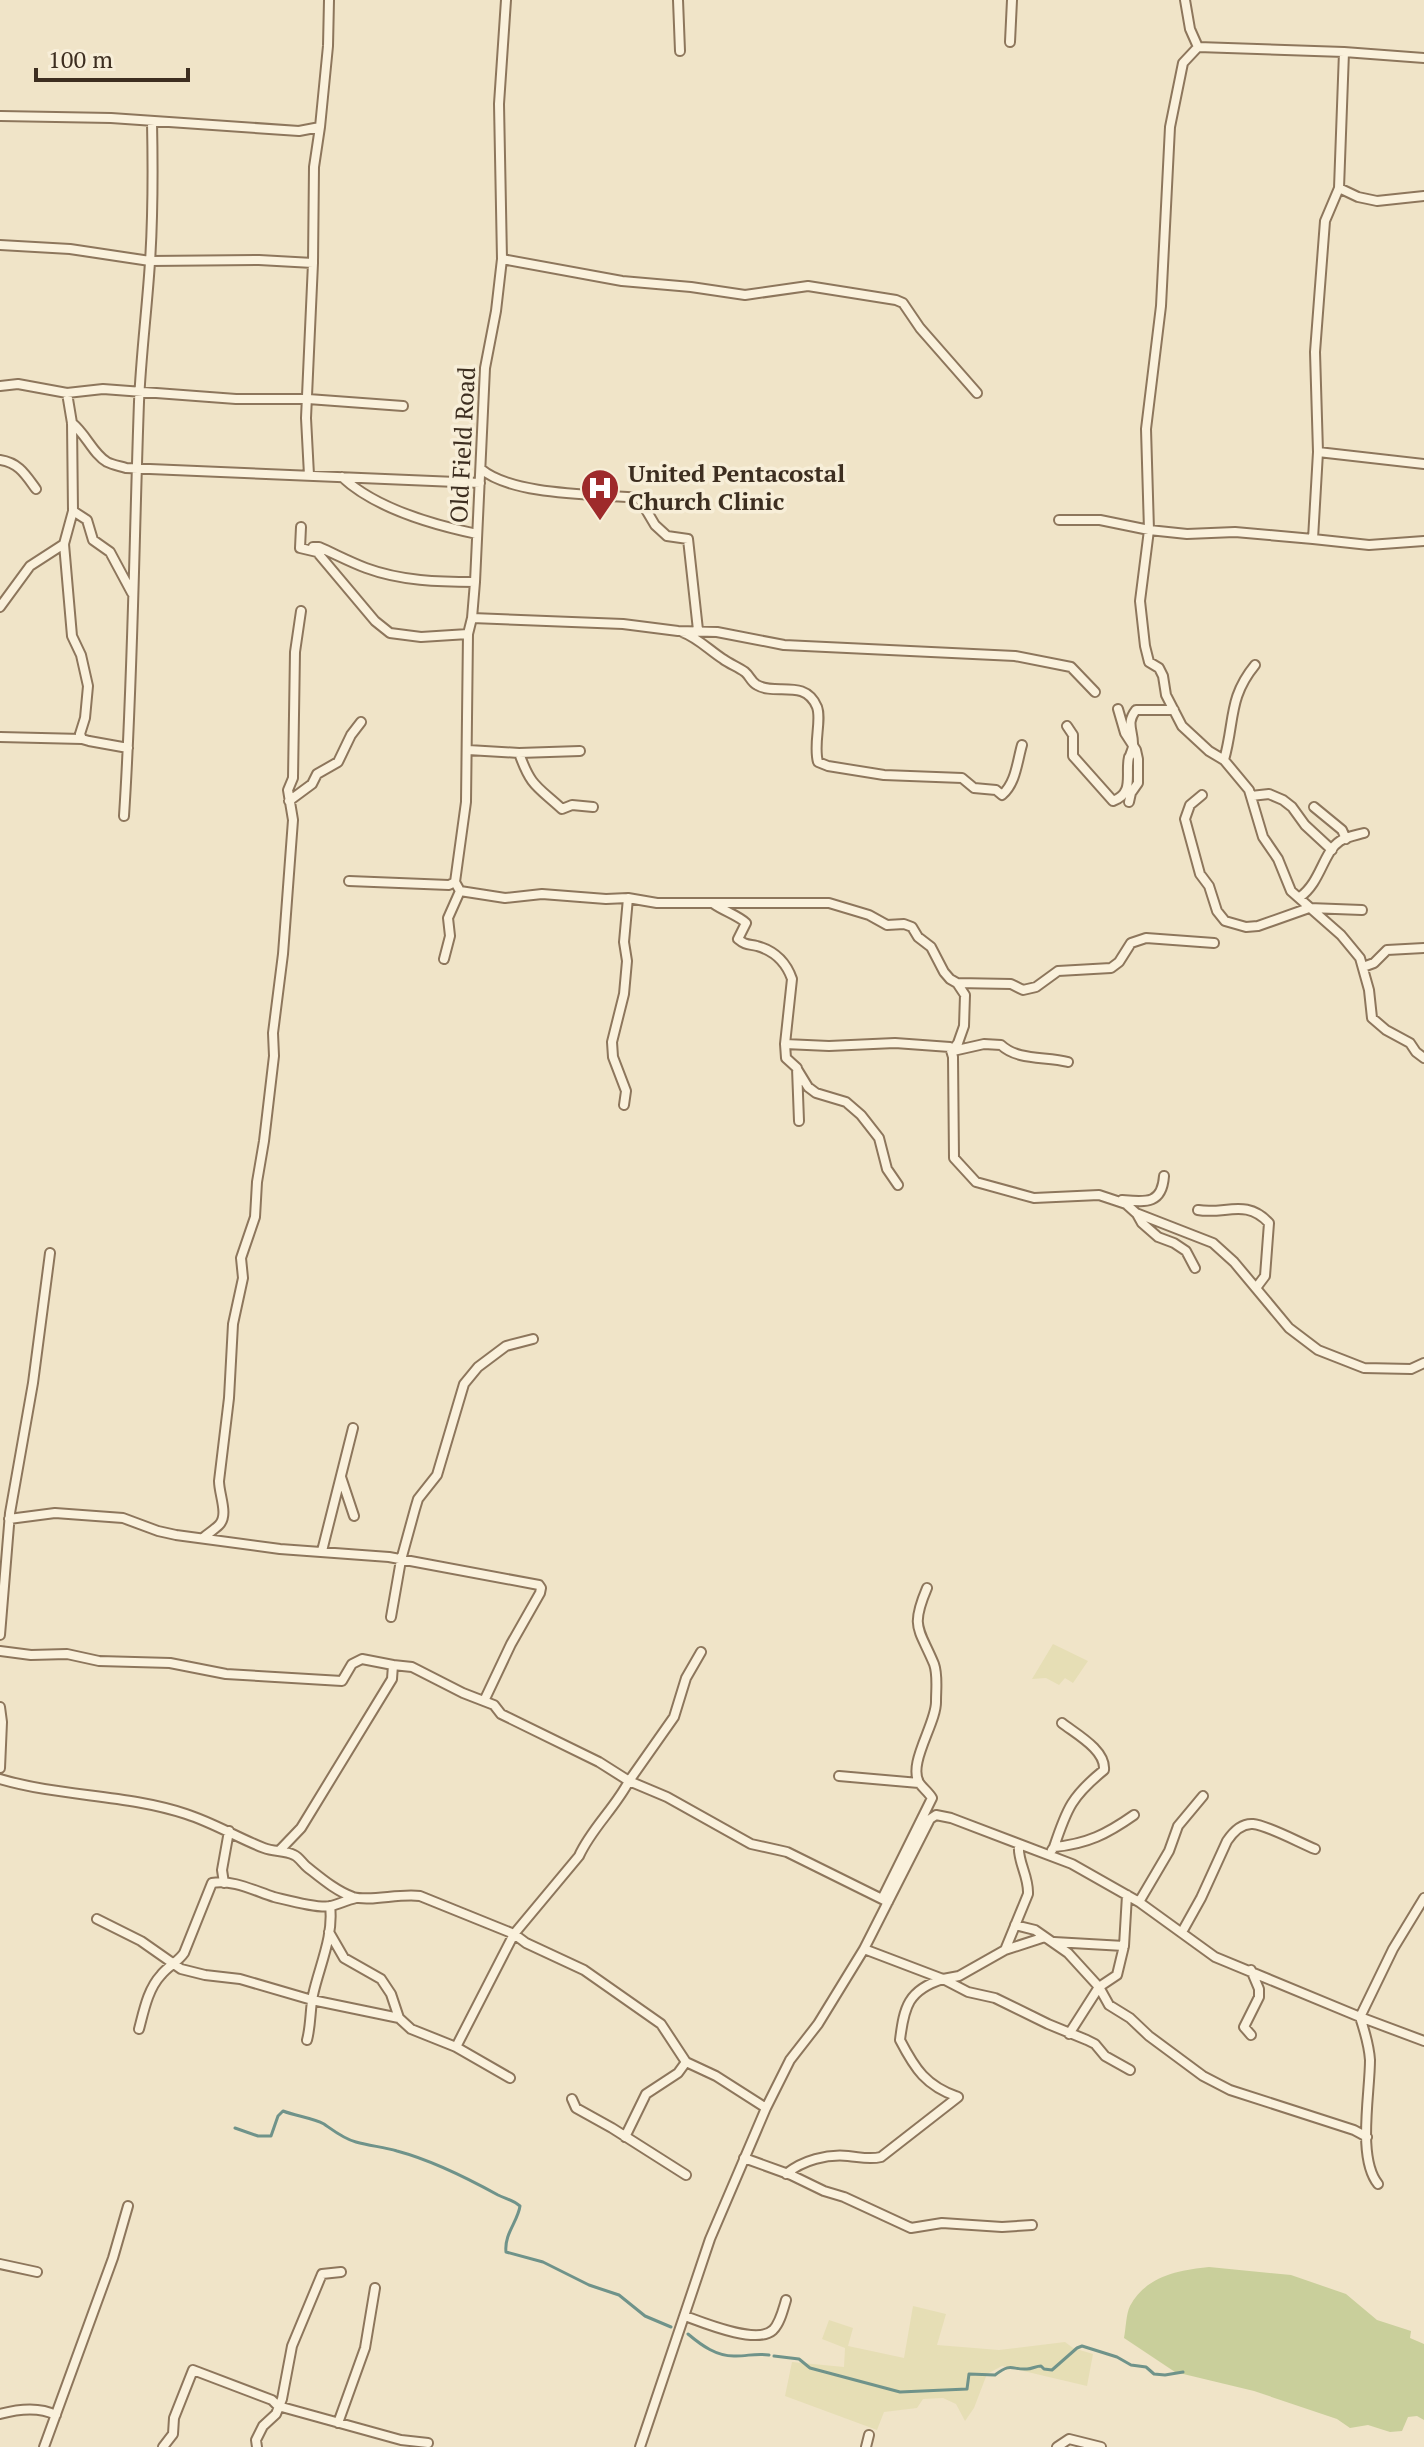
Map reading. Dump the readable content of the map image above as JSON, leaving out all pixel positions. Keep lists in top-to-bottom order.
{
  "streets": {
    "street": ["Old Field Road"]
  },
  "places": {
    "hospital": ["United Pentacostal Church Clinic"]
  },
  "scale_bar": "100 m"
}
